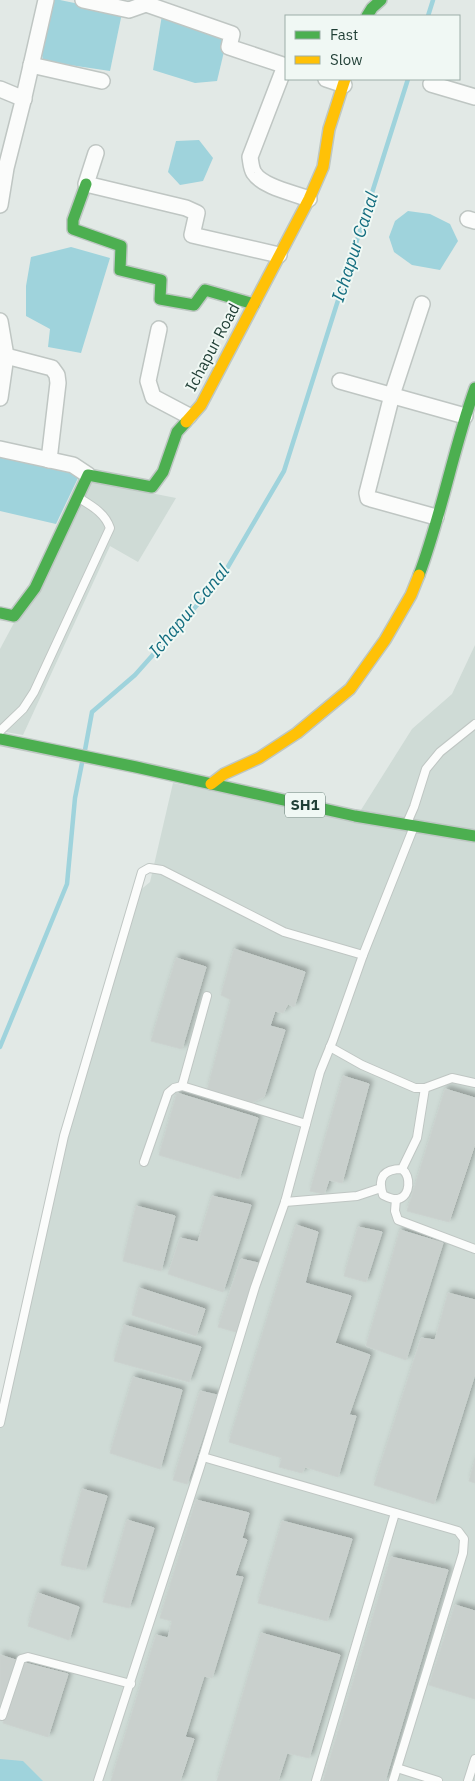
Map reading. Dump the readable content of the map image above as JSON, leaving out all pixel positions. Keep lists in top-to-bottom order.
{
  "streets": {
    "street": ["Ichapur Road", "SH1"]
  },
  "water": ["Ichapur Canal"],
  "legend": ["Fast", "Slow"]
}
